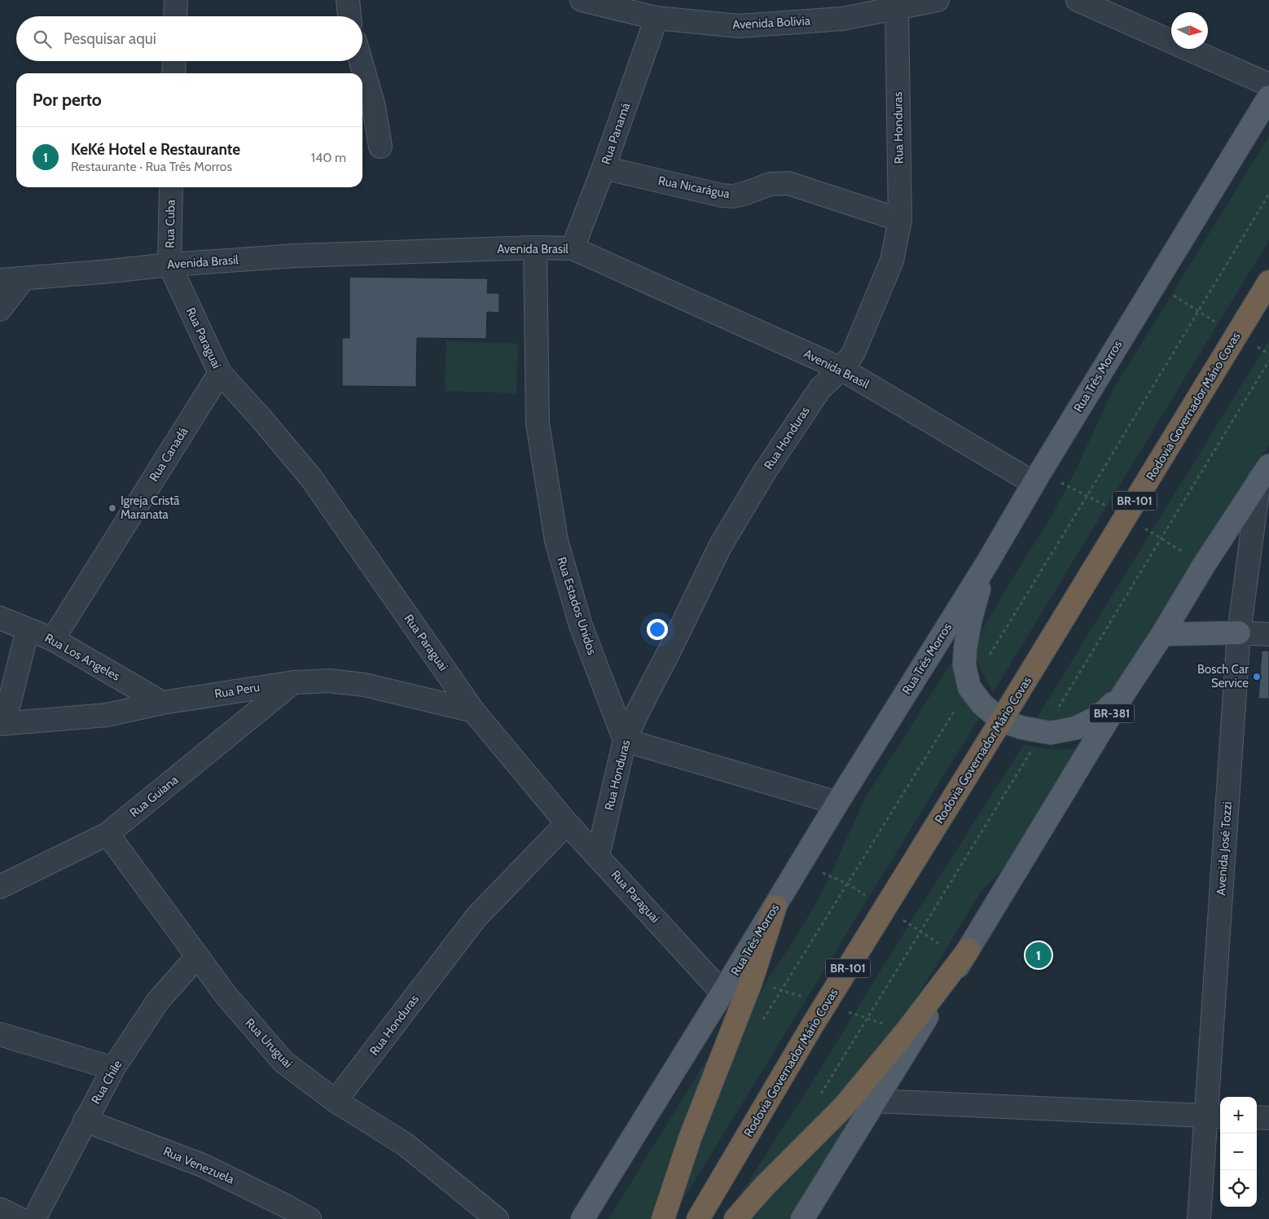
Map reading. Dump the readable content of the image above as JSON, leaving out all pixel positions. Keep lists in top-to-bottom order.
{
  "streets": {
    "highway": ["Rodovia Governador Mário Covas", "BR-101"],
    "main road": ["Rua Três Morros", "BR-381"],
    "street": [
      "Avenida Bolívia",
      "Rua Honduras",
      "Rua Panamá",
      "Rua Nicarágua",
      "Rua Cuba",
      "Avenida Brasil",
      "Rua Paraguai",
      "Rua Canadá",
      "Rua Estados Unidos",
      "Rua Los Angeles",
      "Rua Peru",
      "Rua Guiana",
      "Avenida José Tozzi",
      "Rua Uruguai",
      "Rua Chile",
      "Rua Venezuela"
    ]
  },
  "crossings": [
    ["Avenida Bolívia", "Rua Honduras"],
    ["Avenida Bolívia", "Rua Panamá"],
    ["Rua Honduras", "Rua Nicarágua"],
    ["Rua Honduras", "Avenida Brasil"],
    ["Rua Honduras", "Rua Paraguai"],
    ["Rua Honduras", "Rua Estados Unidos"],
    ["Rua Honduras", "Rua Uruguai"],
    ["Rua Panamá", "Rua Nicarágua"],
    ["Rua Panamá", "Avenida Brasil"],
    ["Rua Cuba", "Avenida Brasil"],
    ["Rua Cuba", "Rua Paraguai"],
    ["Avenida Brasil", "Rua Paraguai"],
    ["Avenida Brasil", "Rua Três Morros"],
    ["Avenida Brasil", "Rua Estados Unidos"],
    ["Rua Paraguai", "Rua Três Morros"],
    ["Rua Paraguai", "Rua Canadá"],
    ["Rua Paraguai", "Rua Peru"],
    ["Rua Canadá", "Rua Los Angeles"],
    ["Rua Los Angeles", "Rua Peru"],
    ["Rua Peru", "Rua Guiana"],
    ["BR-381", "Avenida José Tozzi"],
    ["Rua Guiana", "Rua Uruguai"],
    ["Rua Uruguai", "Rua Chile"],
    ["Rua Chile", "Rua Venezuela"]
  ],
  "places": ["Igreja Cristã Maranata", "Bosch Car Service"],
  "north": "right",
  "page": {
    "search": "Pesquisar aqui",
    "heading": "Por perto",
    "list": [
      {
        "mark": "1",
        "name": "KeKé Hotel e Restaurante",
        "note": "Restaurante · Rua Três Morros",
        "value": "140 m"
      }
    ],
    "pins": "1",
    "map_buttons": ["+", "−"]
  }
}
